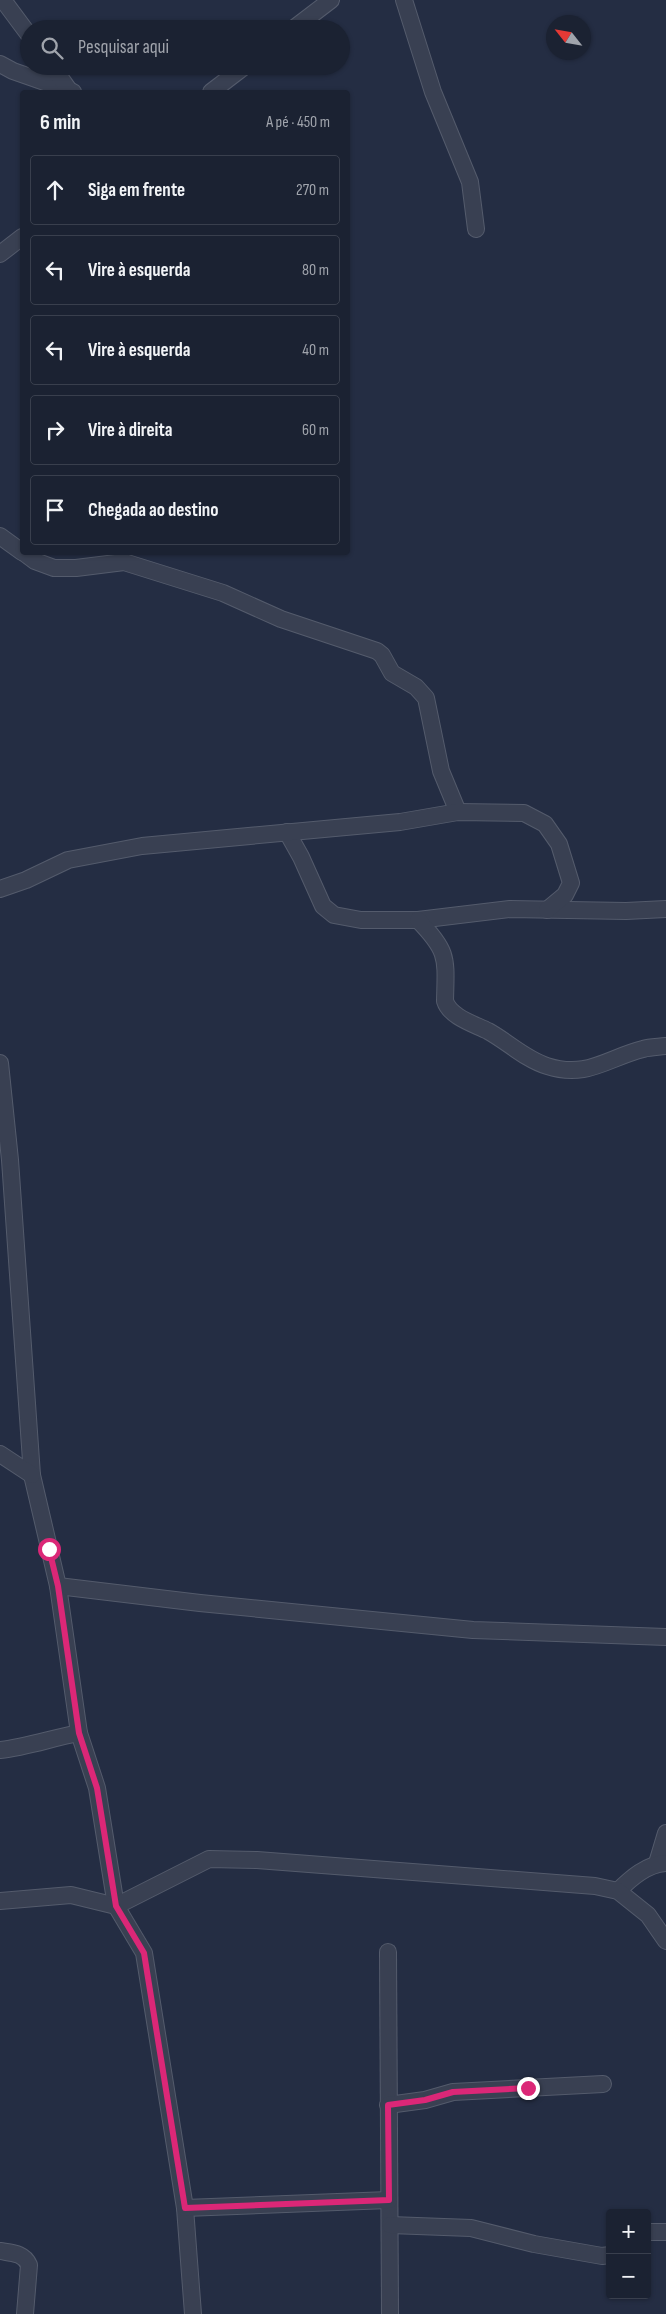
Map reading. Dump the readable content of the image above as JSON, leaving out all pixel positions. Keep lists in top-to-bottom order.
{
  "north": "top left",
  "page": {
    "search": "Pesquisar aqui",
    "heading": ["6 min", "A pé · 450 m"],
    "list": [
      ["Siga em frente", "270 m"],
      ["Vire à esquerda", "80 m"],
      ["Vire à esquerda", "40 m"],
      ["Vire à direita", "60 m"],
      "Chegada ao destino"
    ],
    "map_buttons": ["+", "−"]
  }
}
